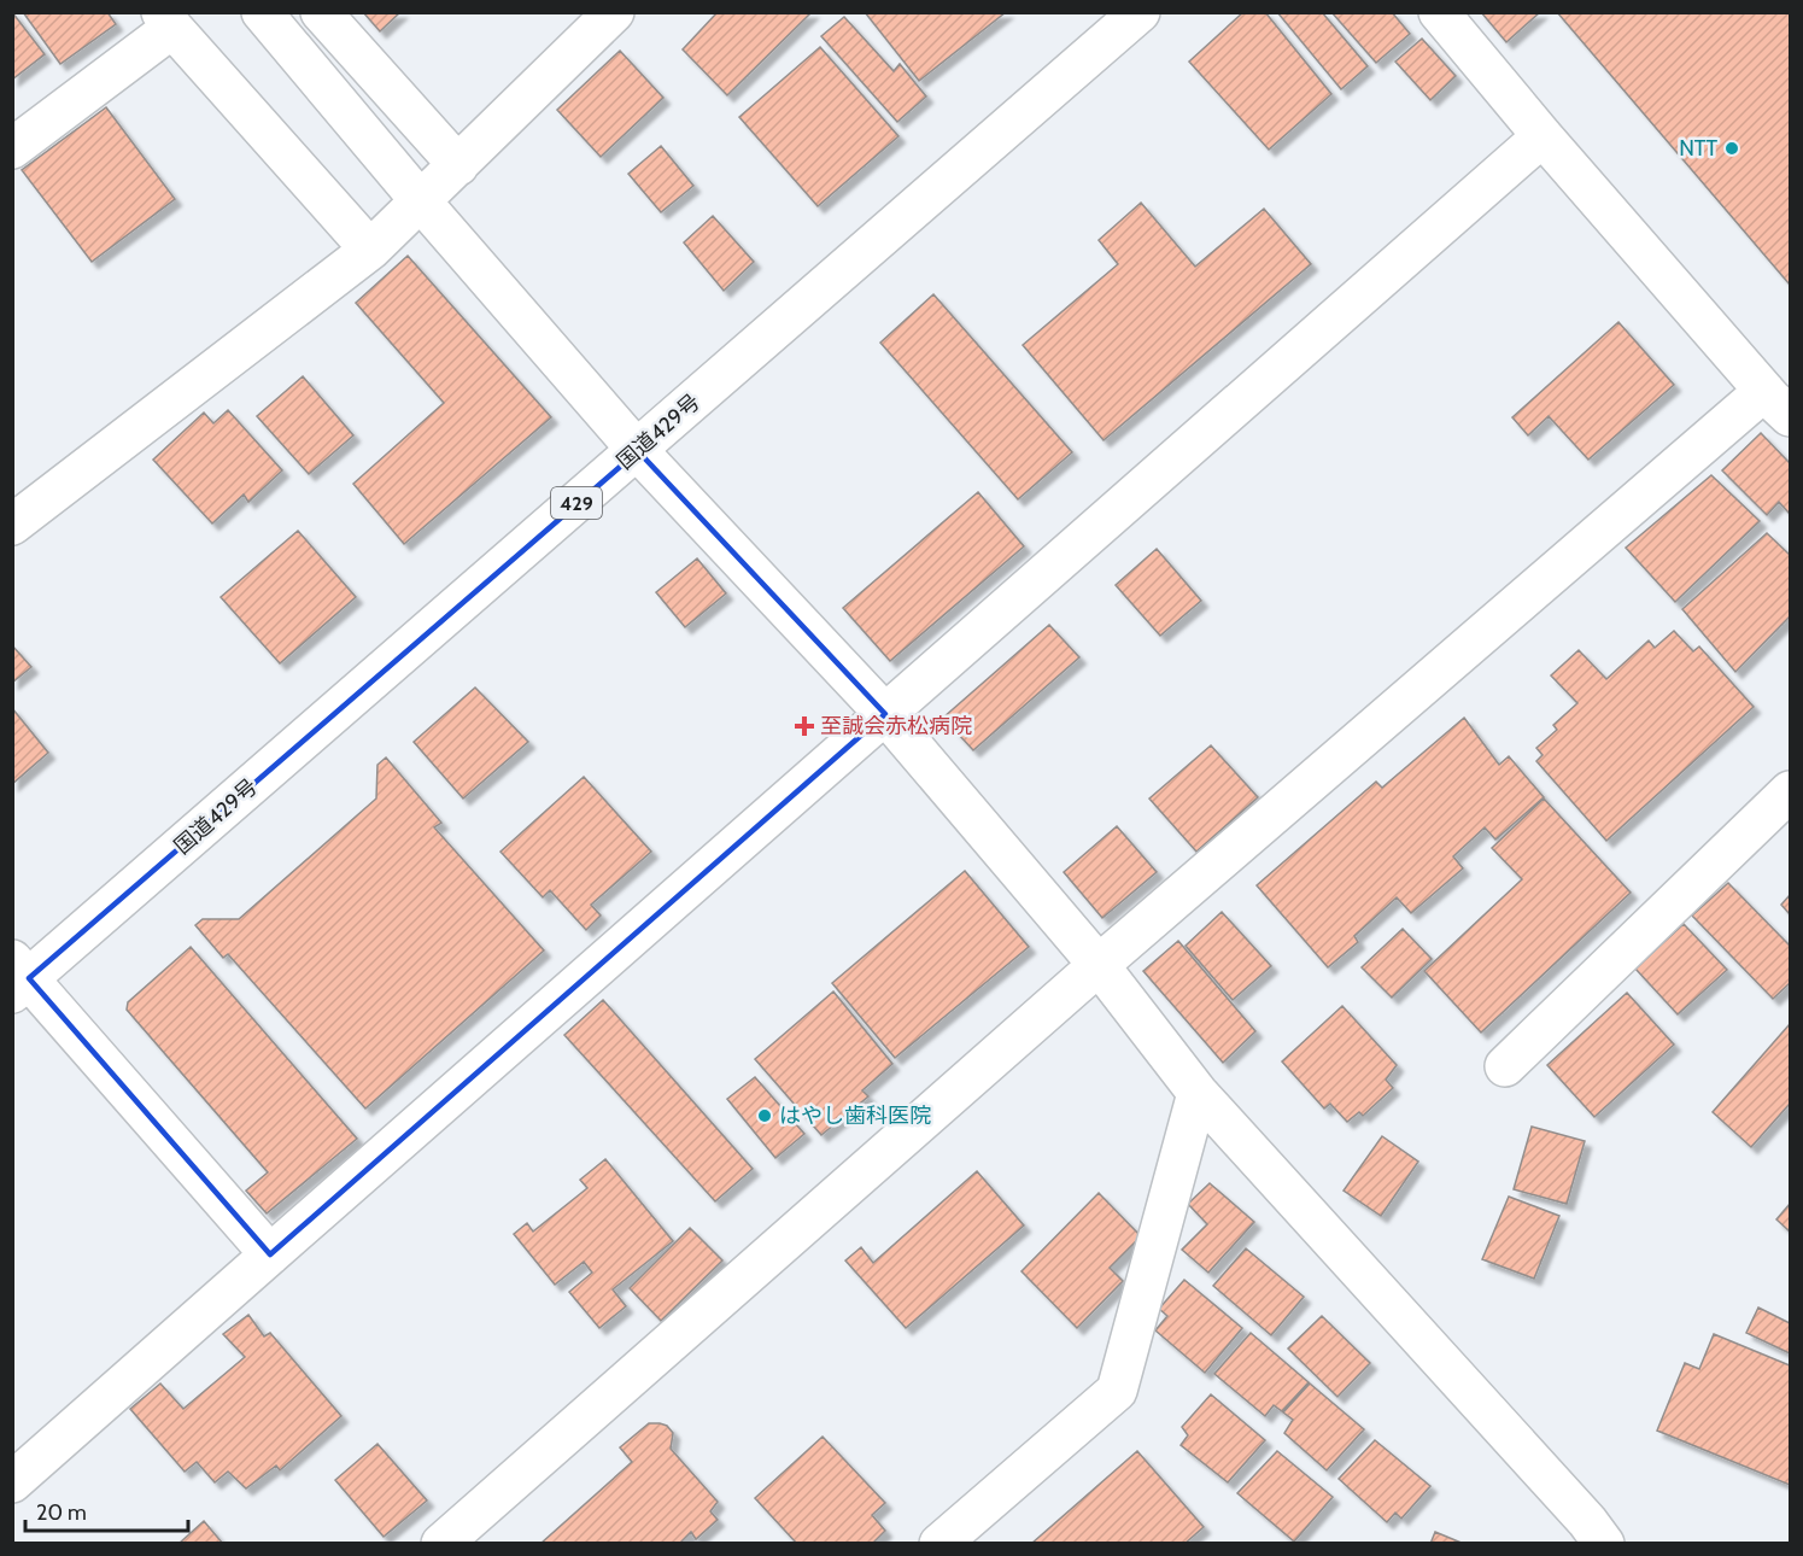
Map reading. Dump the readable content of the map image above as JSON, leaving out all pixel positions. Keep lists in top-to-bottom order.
{
  "streets": {
    "main road": ["国道429号", "429"]
  },
  "places": {
    "other": ["NTT", "はやし歯科医院"],
    "health": ["至誠会赤松病院"]
  },
  "scale_bar": "20 m"
}
